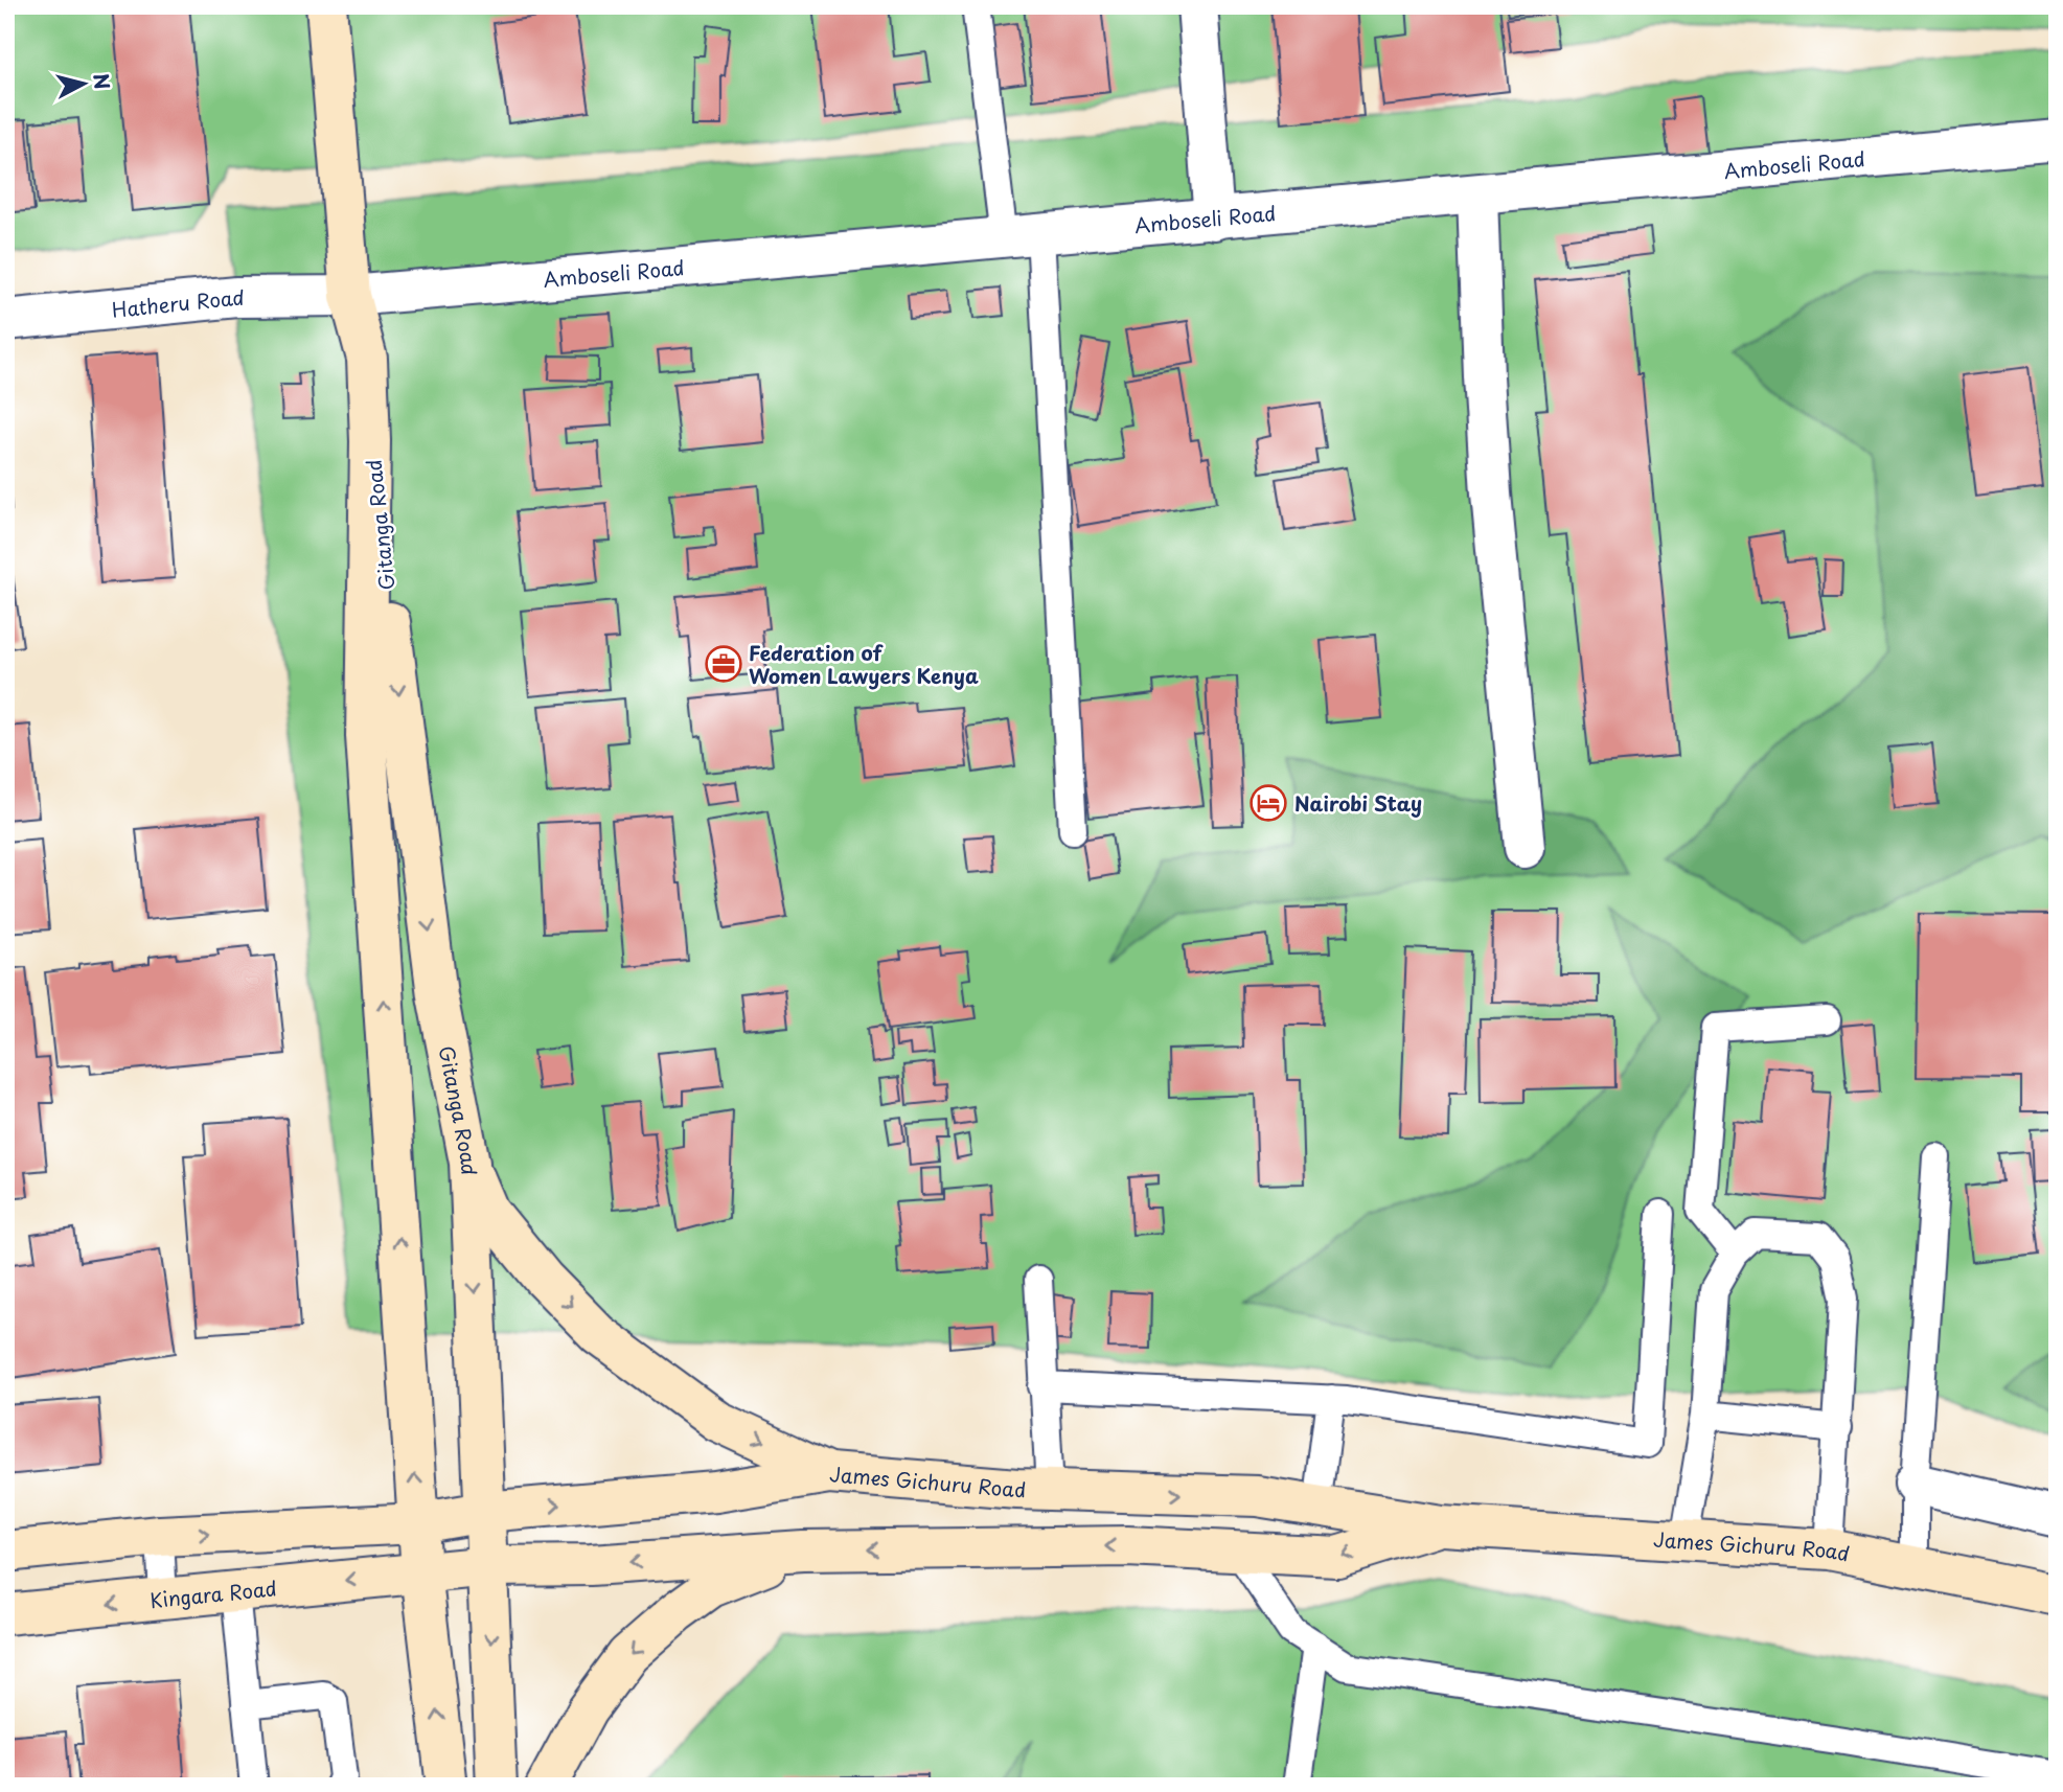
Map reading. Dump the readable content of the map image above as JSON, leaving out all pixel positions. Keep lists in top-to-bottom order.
{
  "streets": {
    "main road": ["Gitanga Road", "James Gichuru Road", "Kingara Road"],
    "street": ["Amboseli Road", "Hatheru Road"]
  },
  "crossings": [
    ["Amboseli Road", "Hatheru Road"],
    ["Amboseli Road", "Gitanga Road"],
    ["Hatheru Road", "Gitanga Road"],
    ["Gitanga Road", "James Gichuru Road"],
    ["Gitanga Road", "Kingara Road"],
    ["James Gichuru Road", "Kingara Road"]
  ],
  "places": {
    "office": ["Federation of Women Lawyers Kenya"],
    "hotel": ["Nairobi Stay"]
  },
  "north": "right"
}
